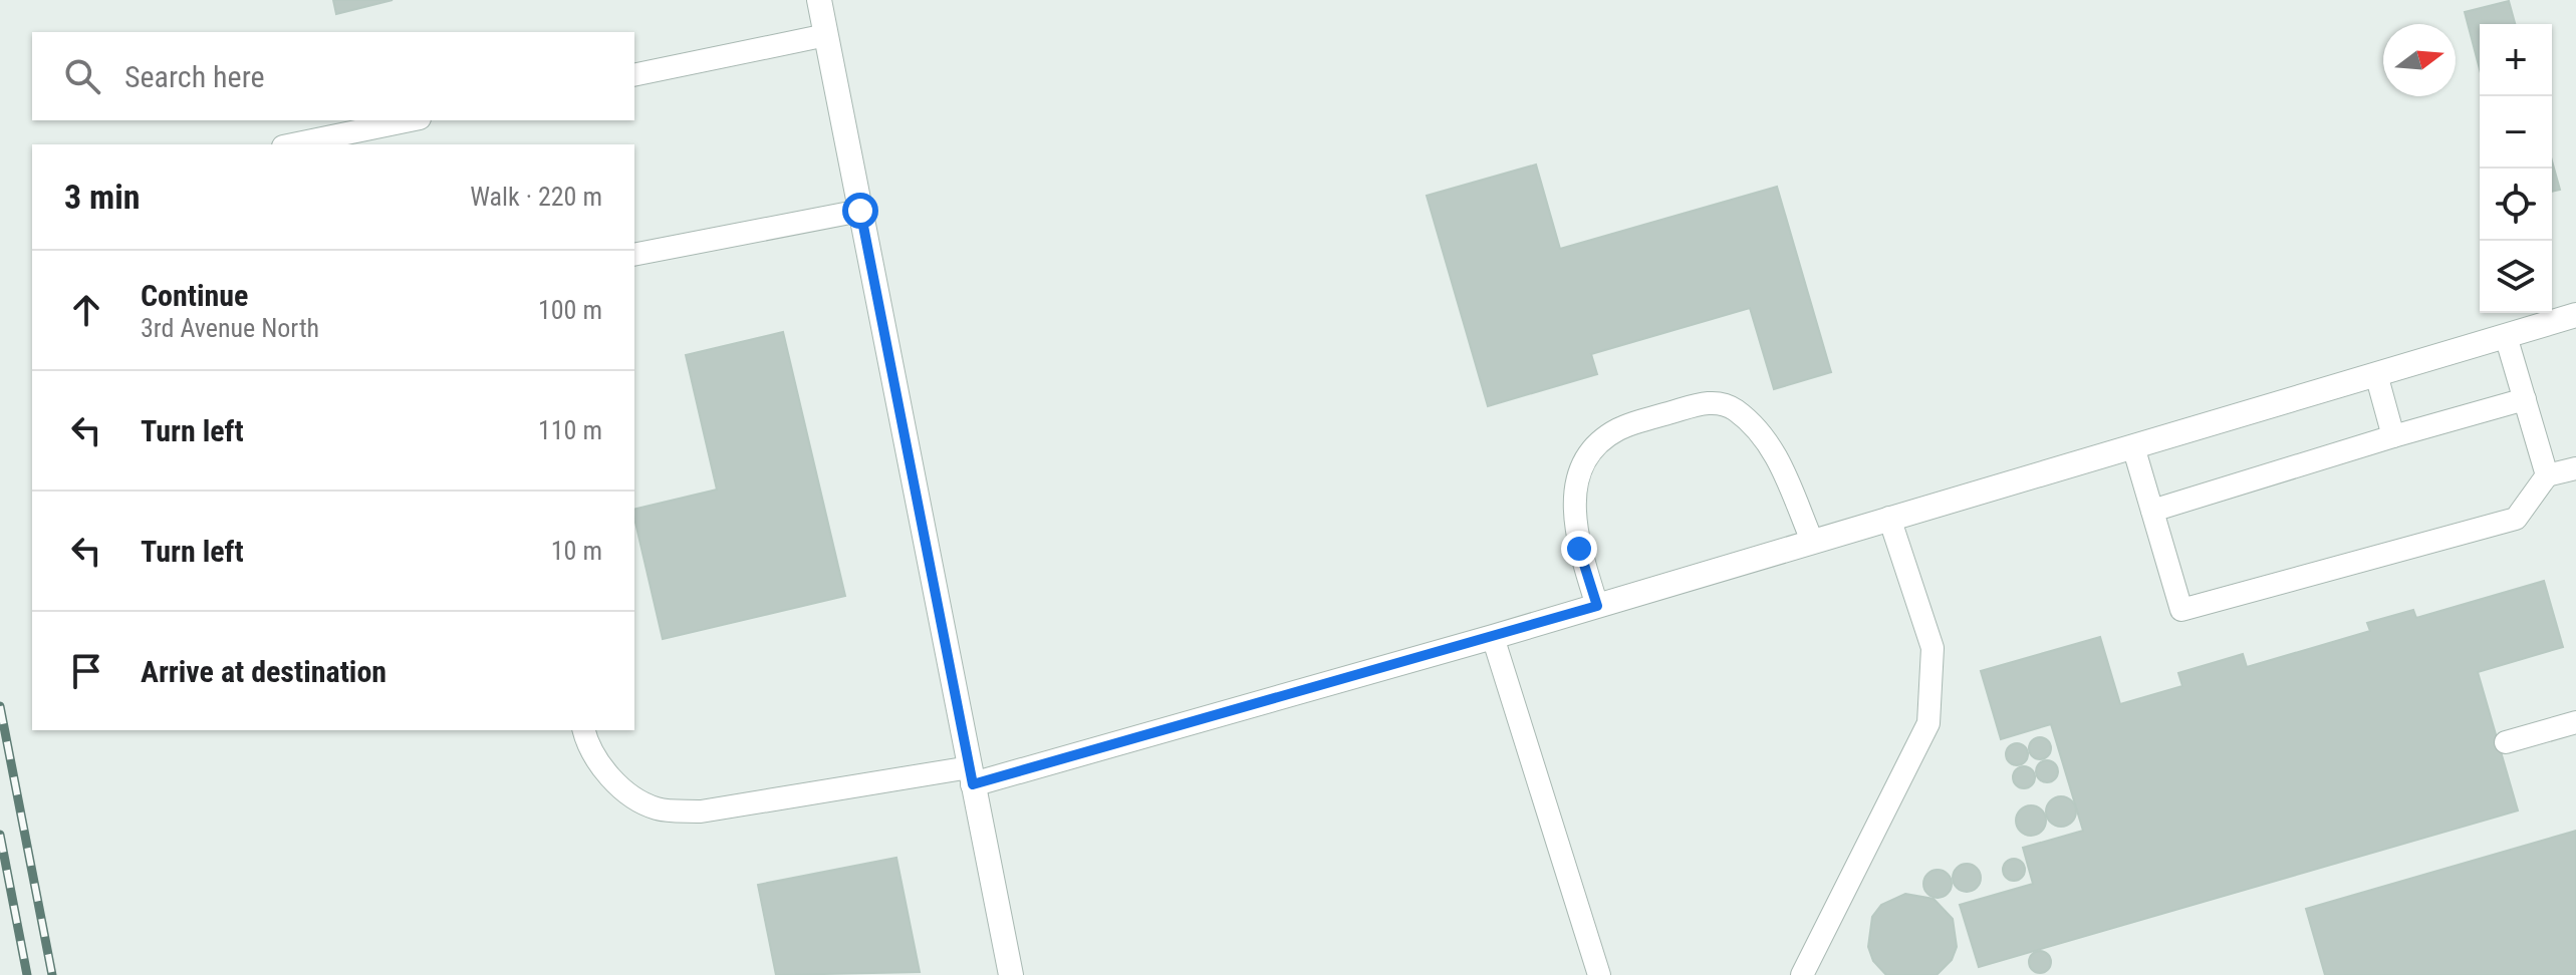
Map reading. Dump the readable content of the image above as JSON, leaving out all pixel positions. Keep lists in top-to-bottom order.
{
  "north": "right",
  "page": {
    "map_buttons": ["+", "−"],
    "search": "Search here",
    "heading": ["3 min", "Walk · 220 m"],
    "list": [
      ["Continue", "3rd Avenue North", "100 m"],
      ["Turn left", "110 m"],
      ["Turn left", "10 m"],
      "Arrive at destination"
    ]
  }
}
